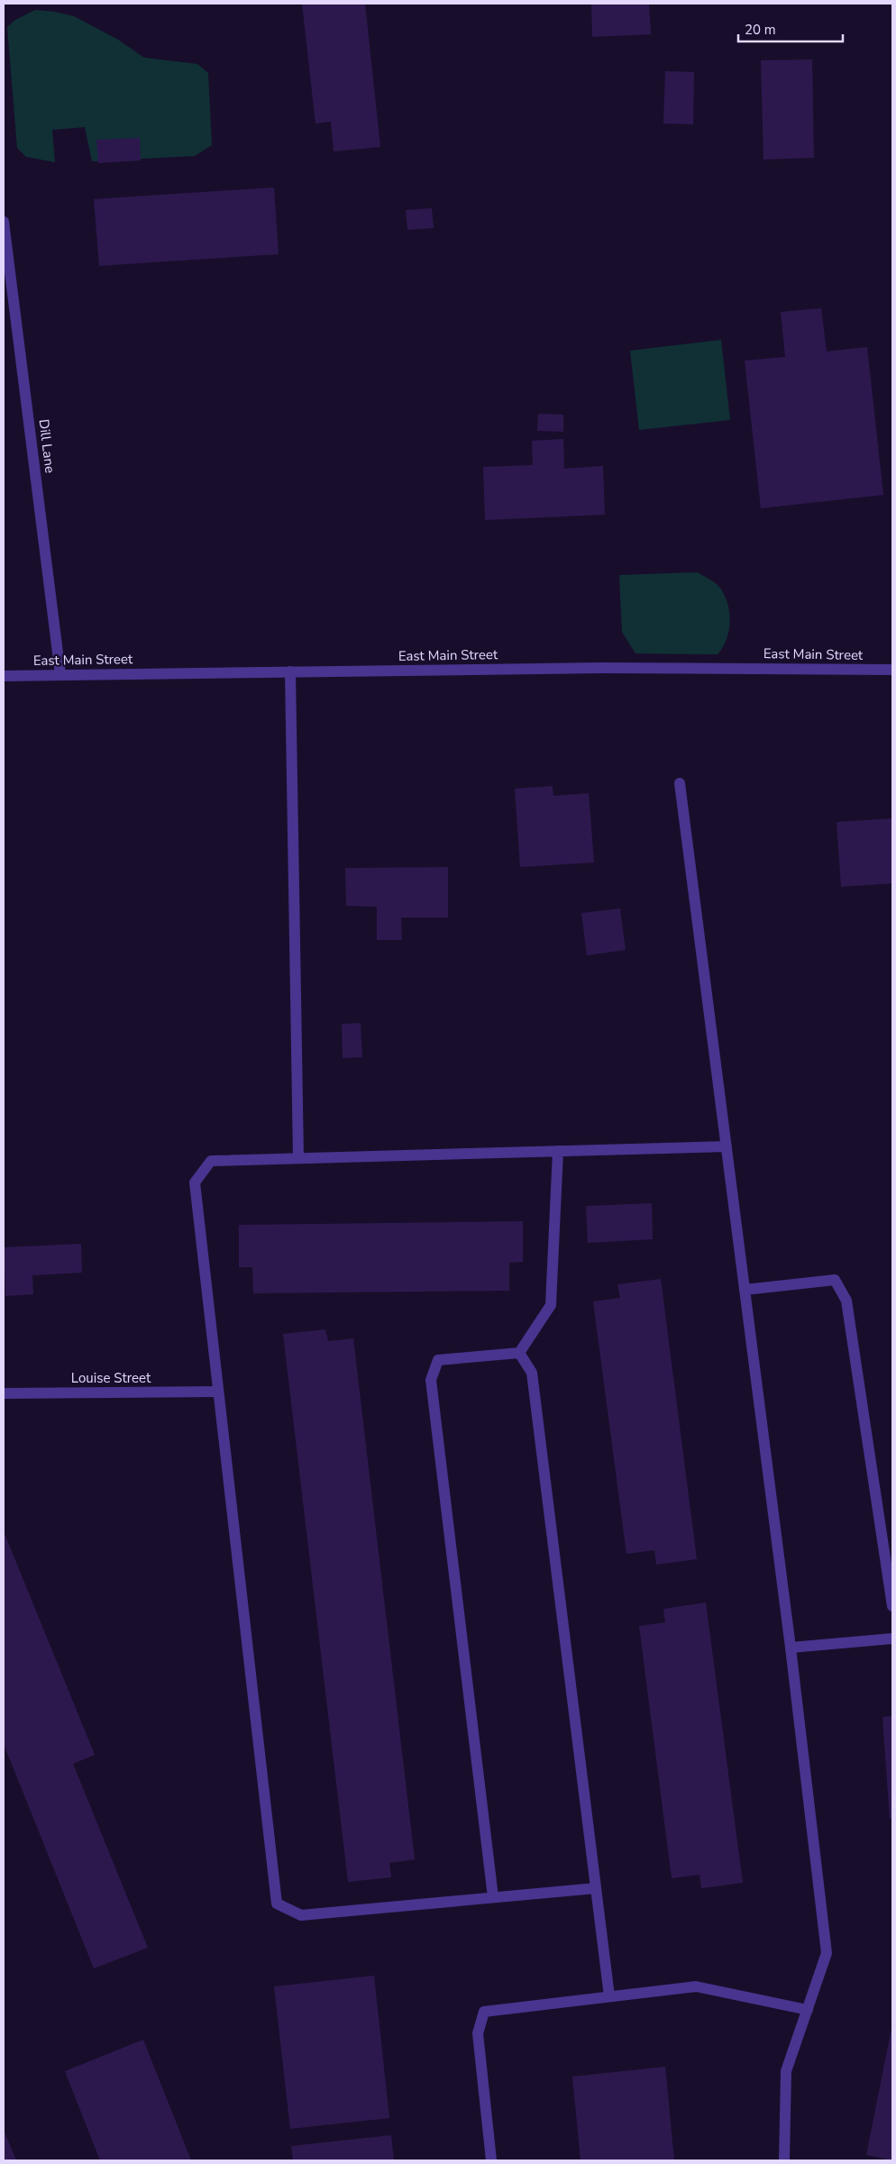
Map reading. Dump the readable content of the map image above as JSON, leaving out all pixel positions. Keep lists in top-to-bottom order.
{
  "streets": {
    "street": ["Dill Lane", "East Main Street", "Louise Street"]
  },
  "crossings": [
    ["Dill Lane", "East Main Street"]
  ],
  "scale_bar": "20 m"
}
